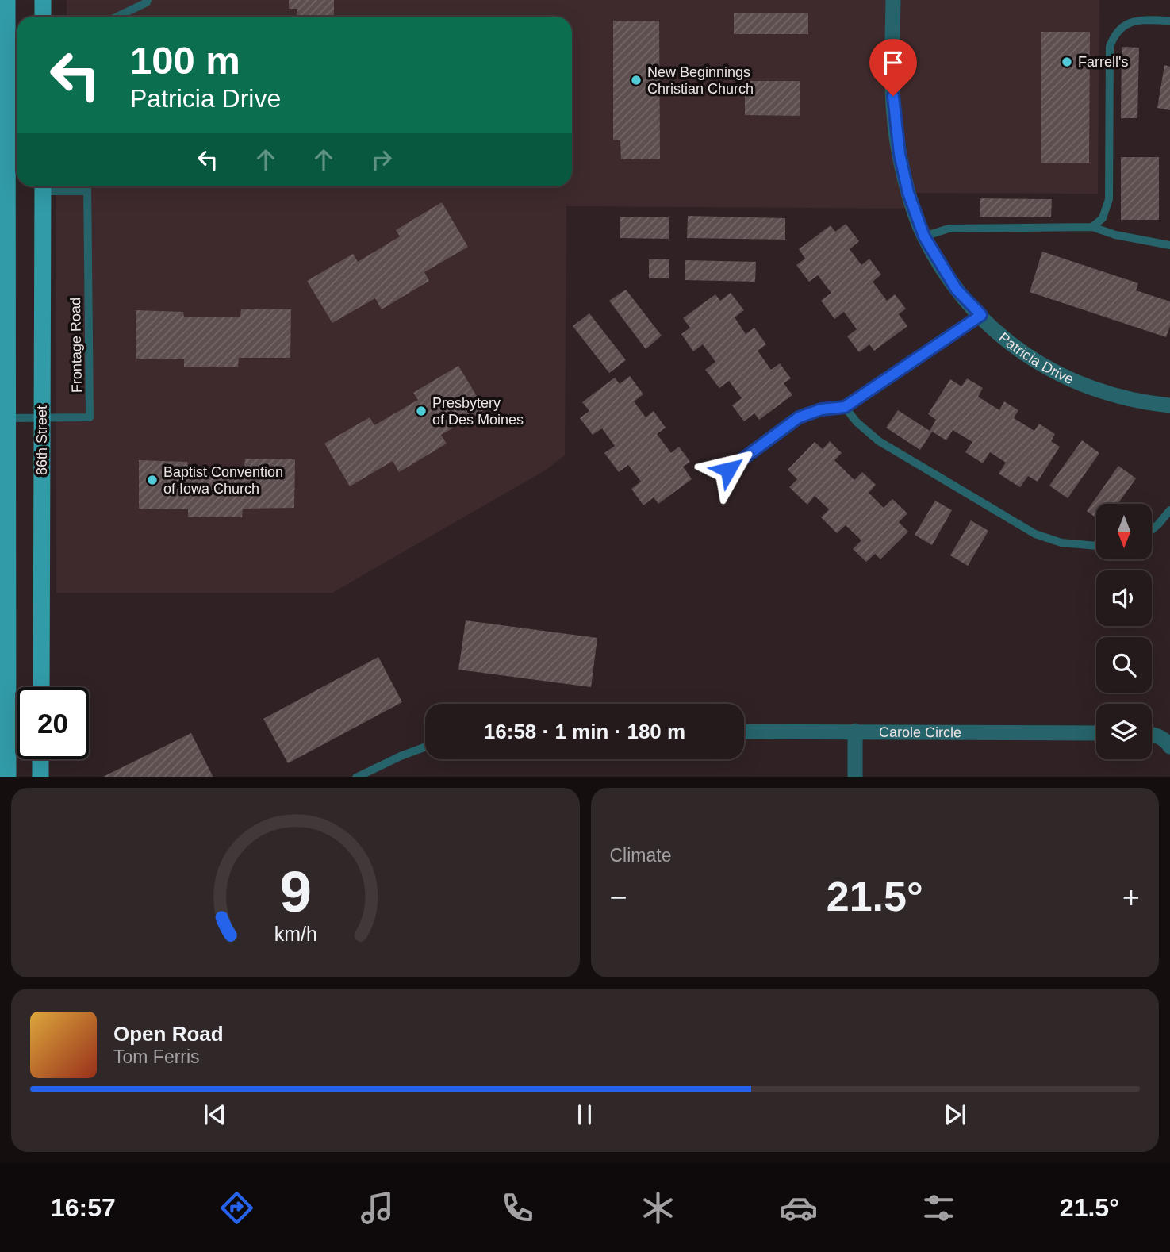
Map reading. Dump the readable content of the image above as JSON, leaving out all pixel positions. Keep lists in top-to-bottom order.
{
  "streets": {
    "main road": ["86th Street"],
    "street": ["Patricia Drive", "Carole Circle"],
    "lane": ["Frontage Road"]
  },
  "crossings": [
    ["Frontage Road", "86th Street"]
  ],
  "places": [
    "Farrell's",
    "New Beginnings Christian Church",
    "Presbytery of Des Moines",
    "Baptist Convention of Iowa Church"
  ],
  "north": "bottom",
  "page": {
    "turn": ["100 m", "Patricia Drive"],
    "limit": "20",
    "trip": "16:58 · 1 min · 180 m",
    "tile": "Climate",
    "heat": ["−", "21.5°", "+"],
    "song": ["Open Road", "Tom Ferris"],
    "tabs": ["16:57", "21.5°"],
    "gauge": ["9", "km/h"]
  }
}
